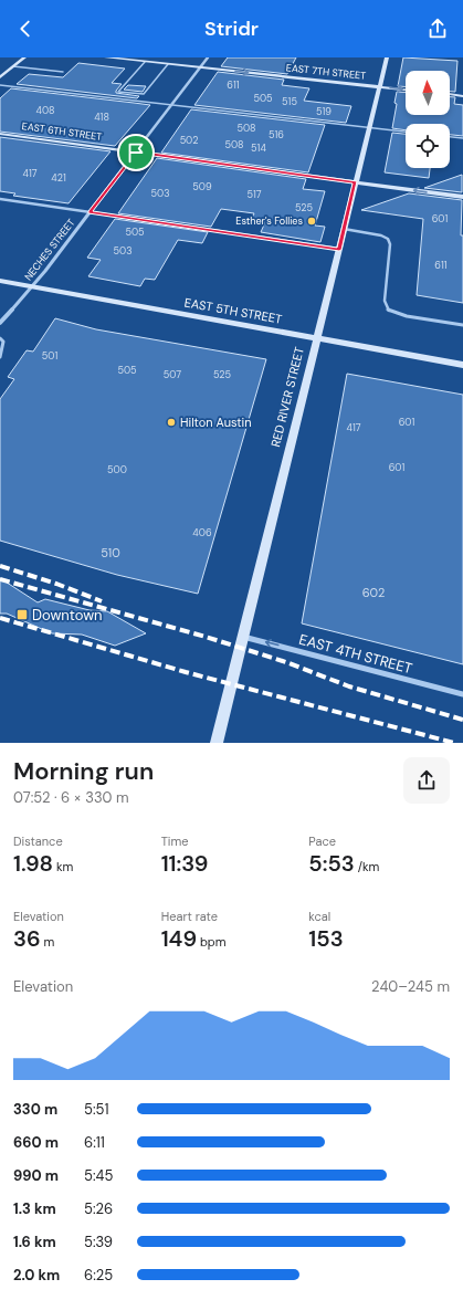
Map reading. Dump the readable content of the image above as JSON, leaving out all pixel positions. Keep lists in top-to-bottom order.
{
  "streets": {
    "main road": [
      "EAST 7TH STREET",
      "EAST 6TH STREET",
      "EAST 5TH STREET",
      "RED RIVER STREET"
    ],
    "street": ["NECHES STREET", "EAST 4TH STREET"]
  },
  "crossings": [
    ["EAST 7TH STREET", "NECHES STREET"],
    ["EAST 7TH STREET", "RED RIVER STREET"],
    ["EAST 6TH STREET", "NECHES STREET"],
    ["EAST 6TH STREET", "RED RIVER STREET"],
    ["NECHES STREET", "EAST 5TH STREET"],
    ["EAST 5TH STREET", "RED RIVER STREET"],
    ["RED RIVER STREET", "EAST 4TH STREET"]
  ],
  "one_way": ["EAST 7TH STREET", "EAST 4TH STREET"],
  "places": {
    "other": ["Esther's Follies", "Hilton Austin"],
    "transit": ["Downtown"]
  },
  "house_numbers": [
    "611",
    "505",
    "515",
    "408",
    "519",
    "418",
    "508",
    "516",
    "502",
    "508",
    "514",
    "417",
    "421",
    "509",
    "503",
    "517",
    "525",
    "601",
    "505",
    "503",
    "611",
    "501",
    "505",
    "507",
    "525",
    "601",
    "417",
    "601",
    "500",
    "406",
    "510",
    "602"
  ],
  "north": "top",
  "page": {
    "header": "Stridr",
    "heading": ["Morning run", "07:52 · 6 × 330 m"],
    "stats": [
      ["Distance", "1.98 km"],
      ["Time", "11:39"],
      ["Pace", "5:53 /km"],
      ["Elevation", "36 m"],
      ["Heart rate", "149 bpm"],
      ["kcal", "153"]
    ],
    "chart": ["Elevation", "240–245 m"],
    "list": [
      {
        "name": "330 m",
        "note": "5:51"
      },
      {
        "name": "660 m",
        "note": "6:11"
      },
      {
        "name": "990 m",
        "note": "5:45"
      },
      {
        "name": "1.3 km",
        "note": "5:26"
      },
      {
        "name": "1.6 km",
        "note": "5:39"
      },
      {
        "name": "2.0 km",
        "note": "6:25"
      }
    ]
  }
}
